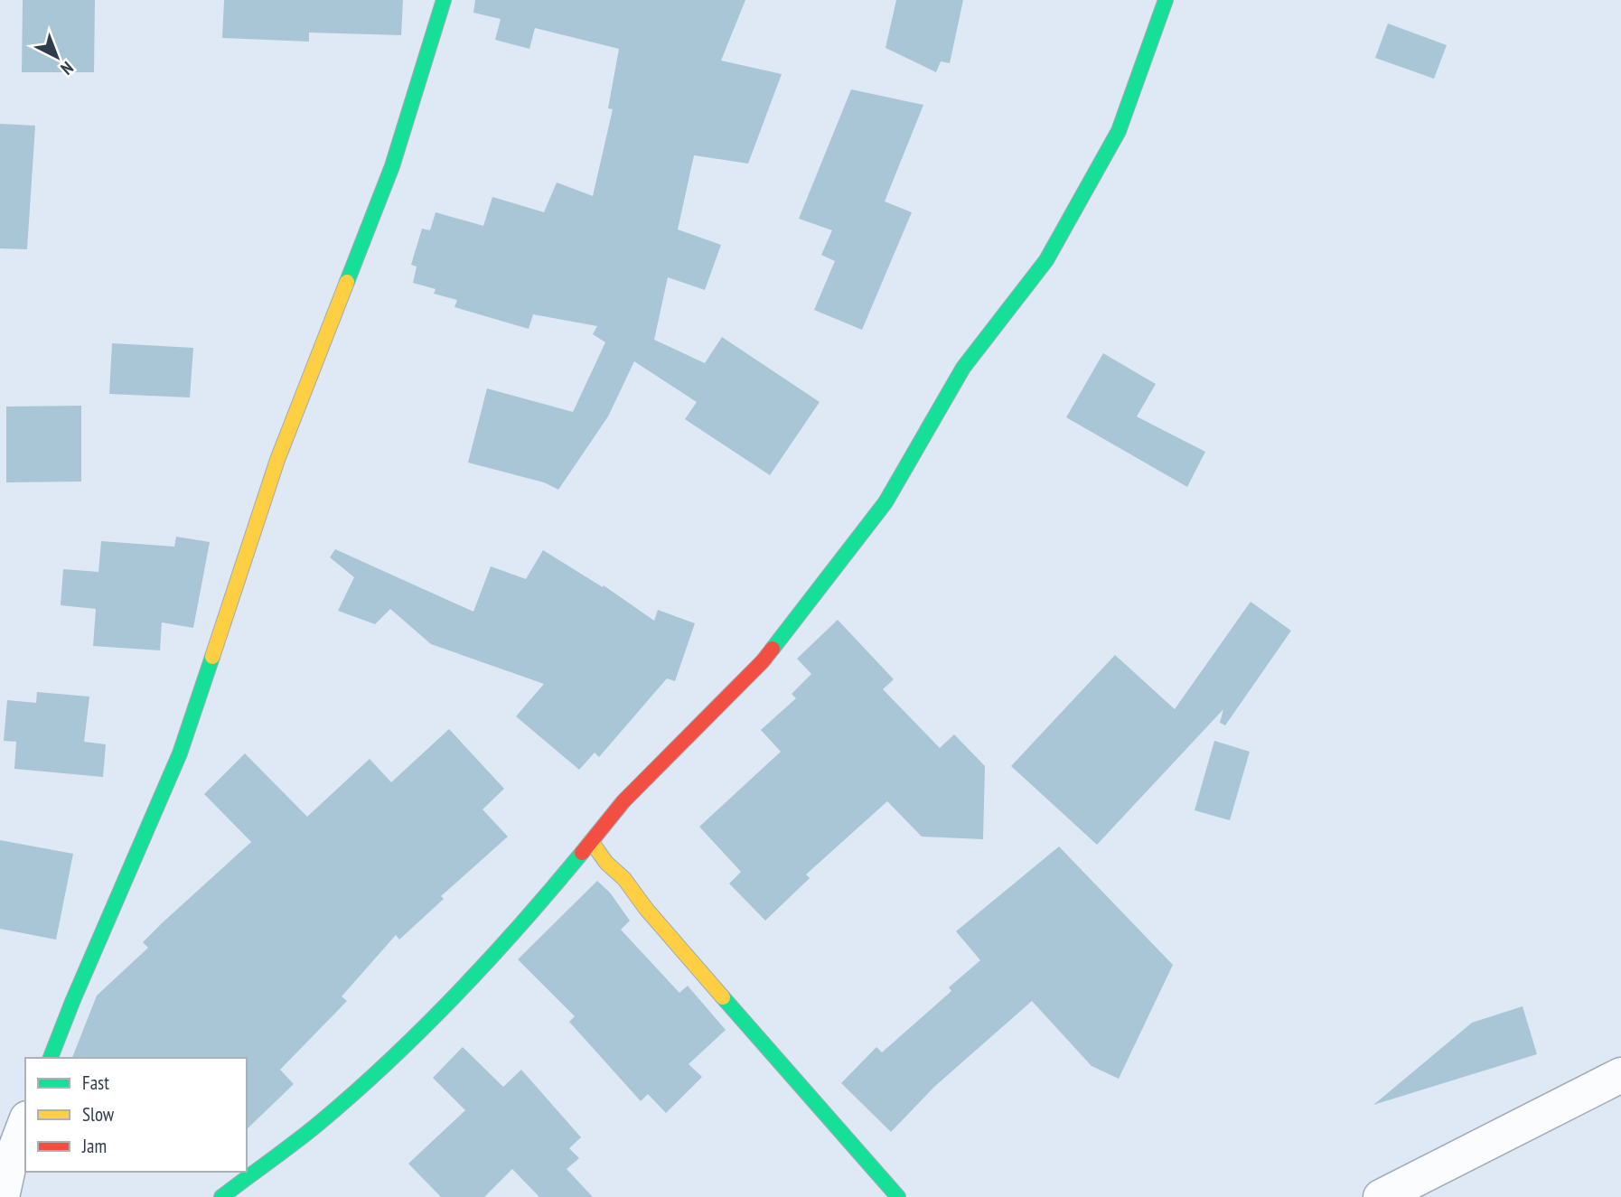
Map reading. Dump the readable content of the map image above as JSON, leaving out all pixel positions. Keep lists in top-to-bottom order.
{
  "legend": ["Fast", "Slow", "Jam"],
  "north": "bottom right"
}
